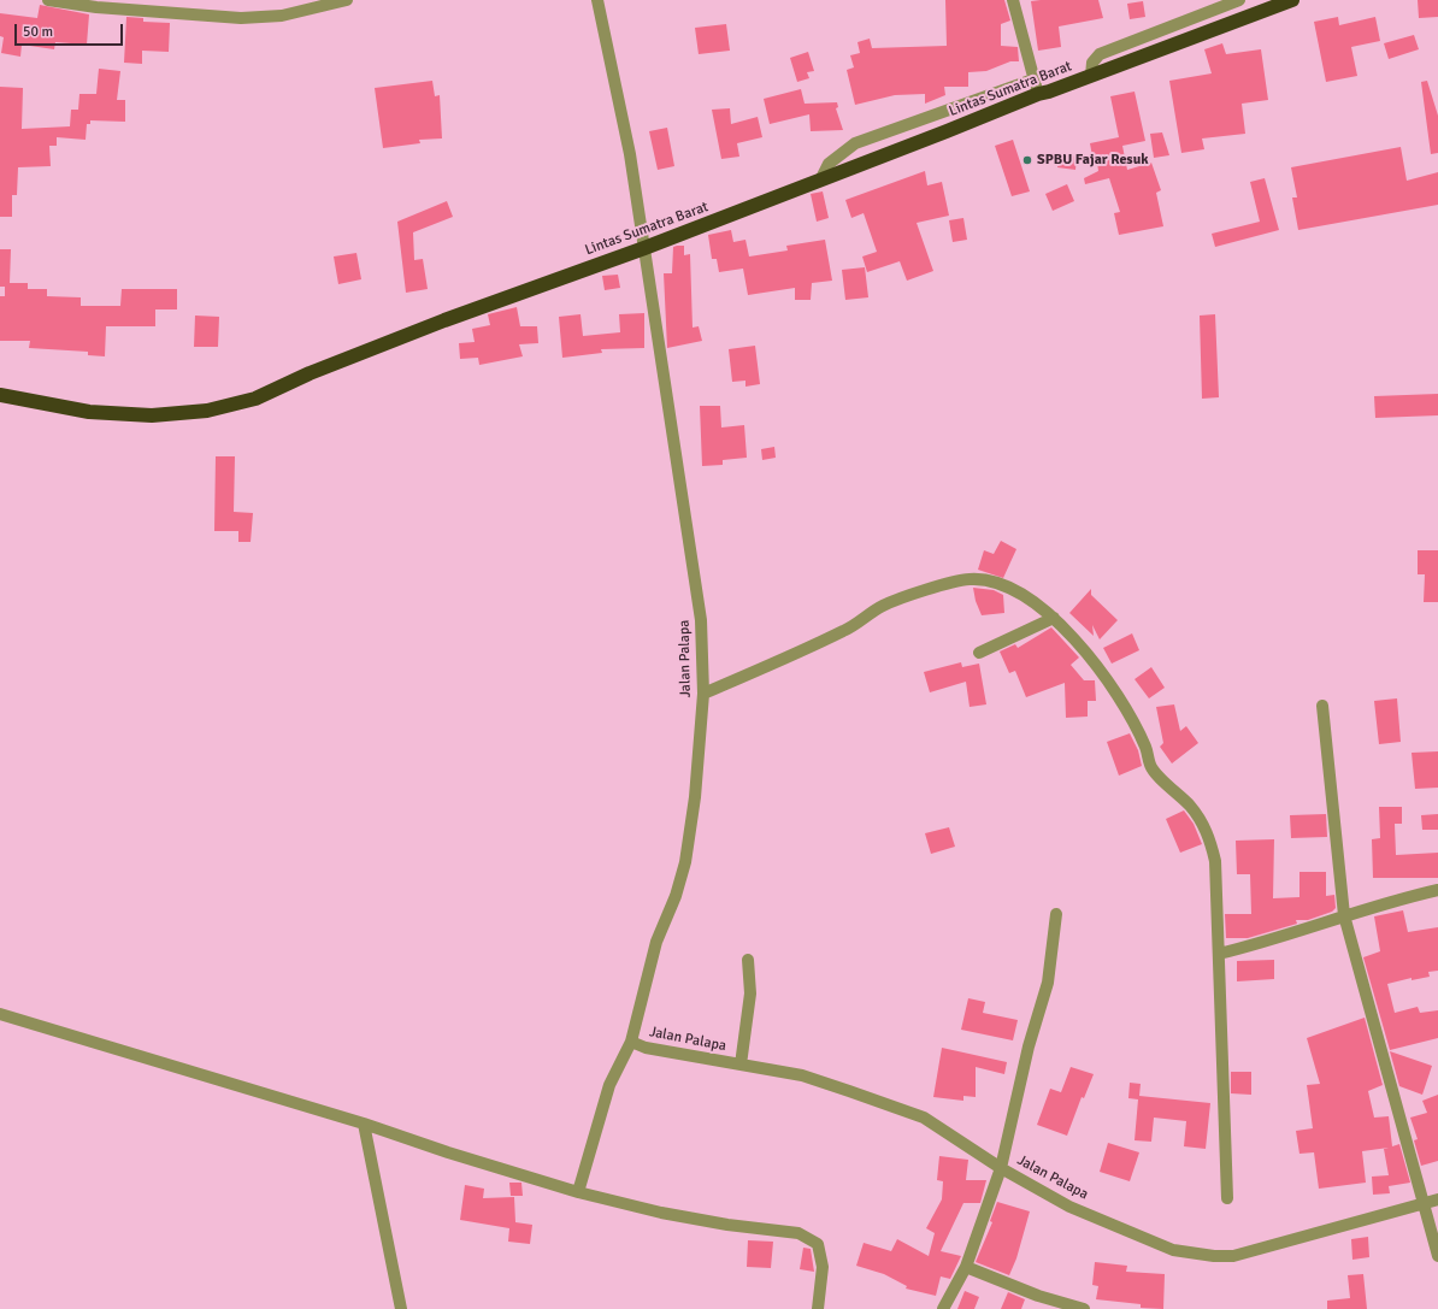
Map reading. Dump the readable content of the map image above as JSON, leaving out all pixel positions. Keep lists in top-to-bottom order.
{
  "streets": {
    "highway": ["Lintas Sumatra Barat"],
    "street": ["Jalan Palapa"]
  },
  "crossings": [
    ["Lintas Sumatra Barat", "Jalan Palapa"]
  ],
  "places": ["SPBU Fajar Resuk"],
  "scale_bar": "50 m"
}
